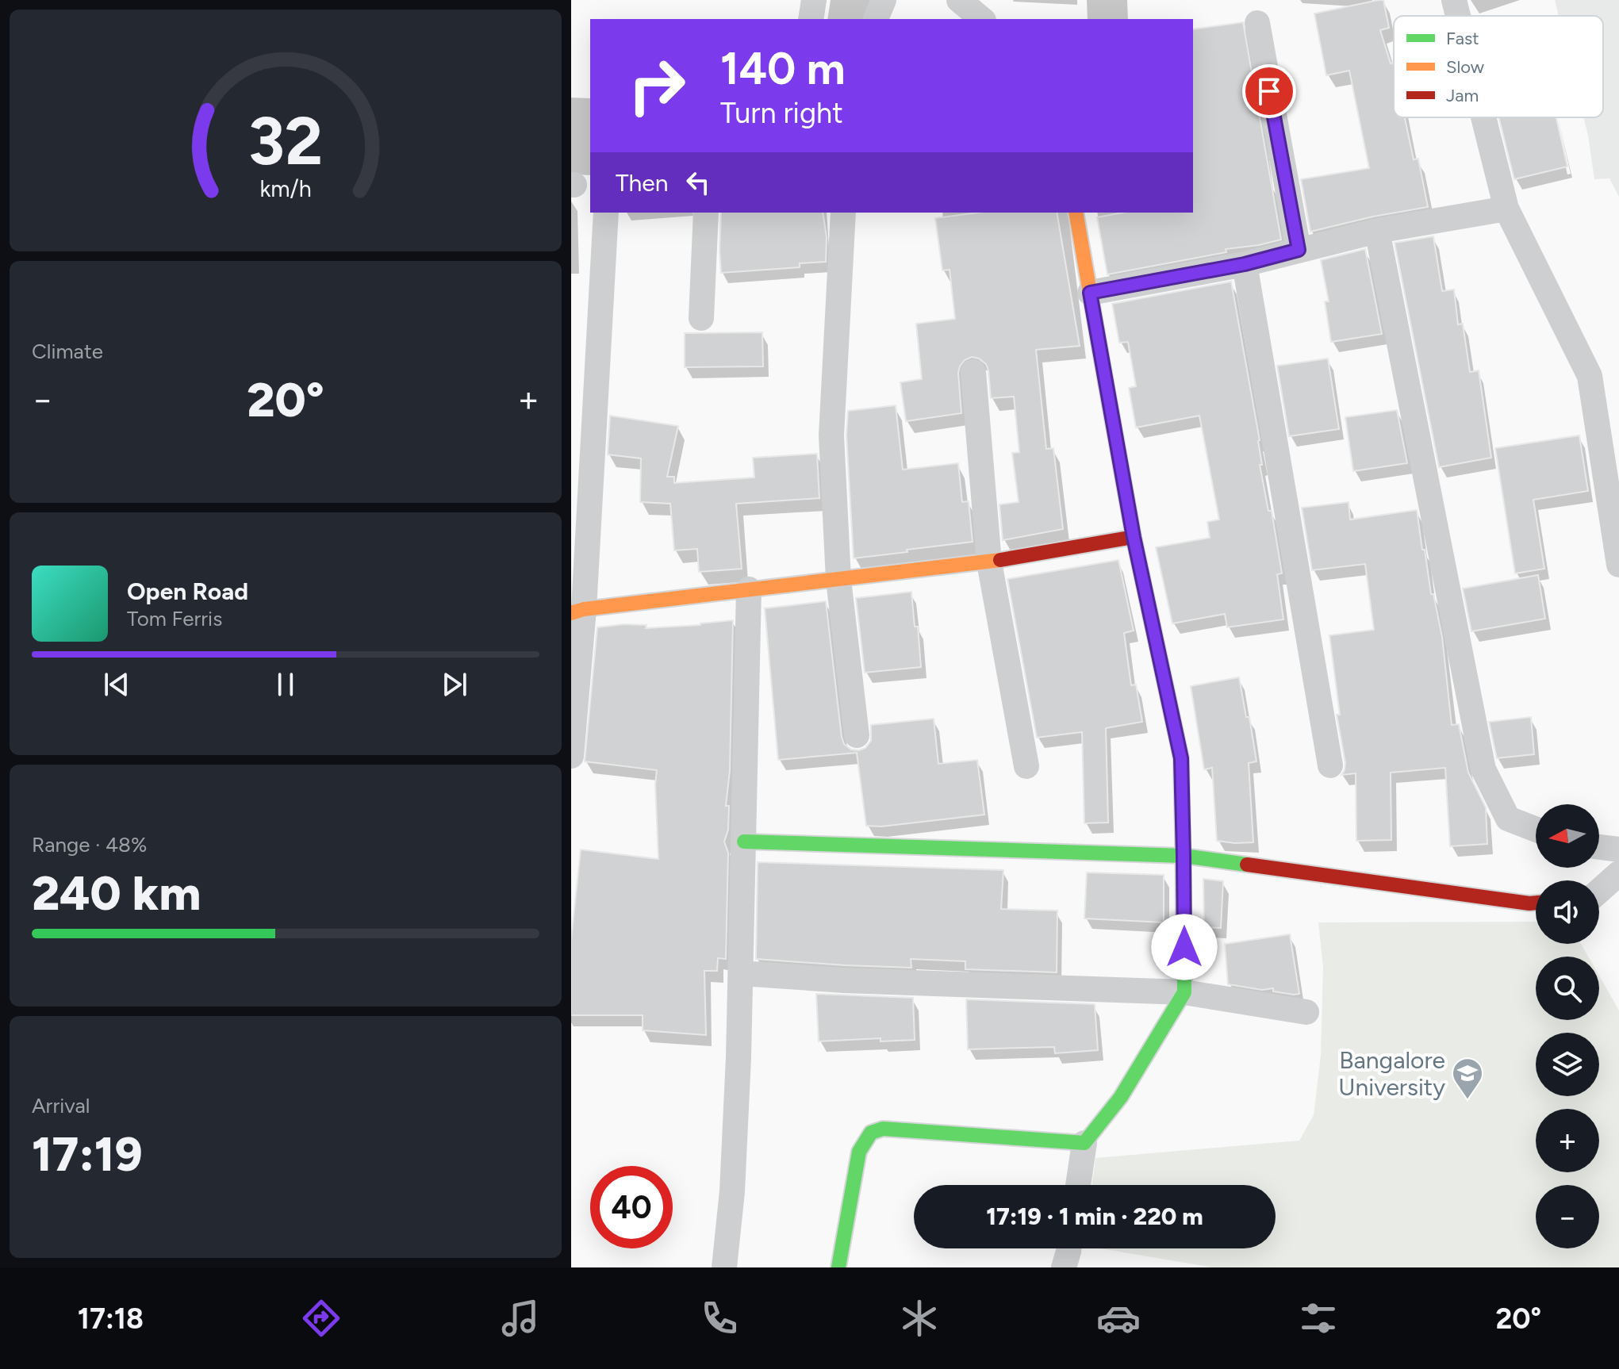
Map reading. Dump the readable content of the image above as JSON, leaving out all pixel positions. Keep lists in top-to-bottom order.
{
  "places": {
    "school or university": ["Bangalore University"]
  },
  "legend": ["Fast", "Slow", "Jam"],
  "north": "left",
  "page": {
    "turn": ["140 m", "Turn right"],
    "then": "Then",
    "tile": [
      "Climate",
      ["Range · 48%", "240 km"],
      ["Arrival", "17:19"]
    ],
    "heat": ["−", "20°", "+"],
    "song": ["Open Road", "Tom Ferris"],
    "map_buttons": ["+", "−"],
    "limit": "40",
    "trip": "17:19 · 1 min · 220 m",
    "tabs": ["17:18", "20°"],
    "gauge": ["32", "km/h"]
  }
}
